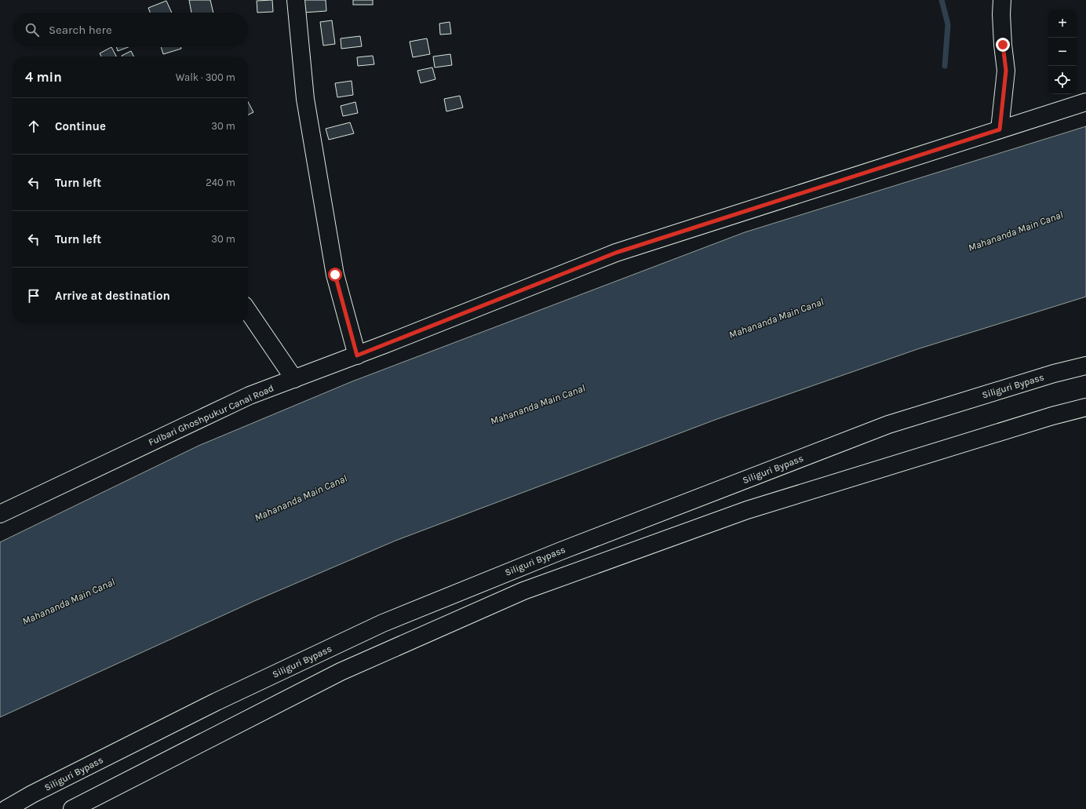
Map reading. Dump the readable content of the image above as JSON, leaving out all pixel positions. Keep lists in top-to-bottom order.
{
  "streets": {
    "main road": ["Siliguri Bypass", "Fulbari Ghoshpukur Canal Road"]
  },
  "water": ["Mahananda Main Canal"],
  "page": {
    "map_buttons": ["+", "−"],
    "search": "Search here",
    "heading": ["4 min", "Walk · 300 m"],
    "list": [
      ["Continue", "30 m"],
      ["Turn left", "240 m"],
      ["Turn left", "30 m"],
      "Arrive at destination"
    ]
  }
}
